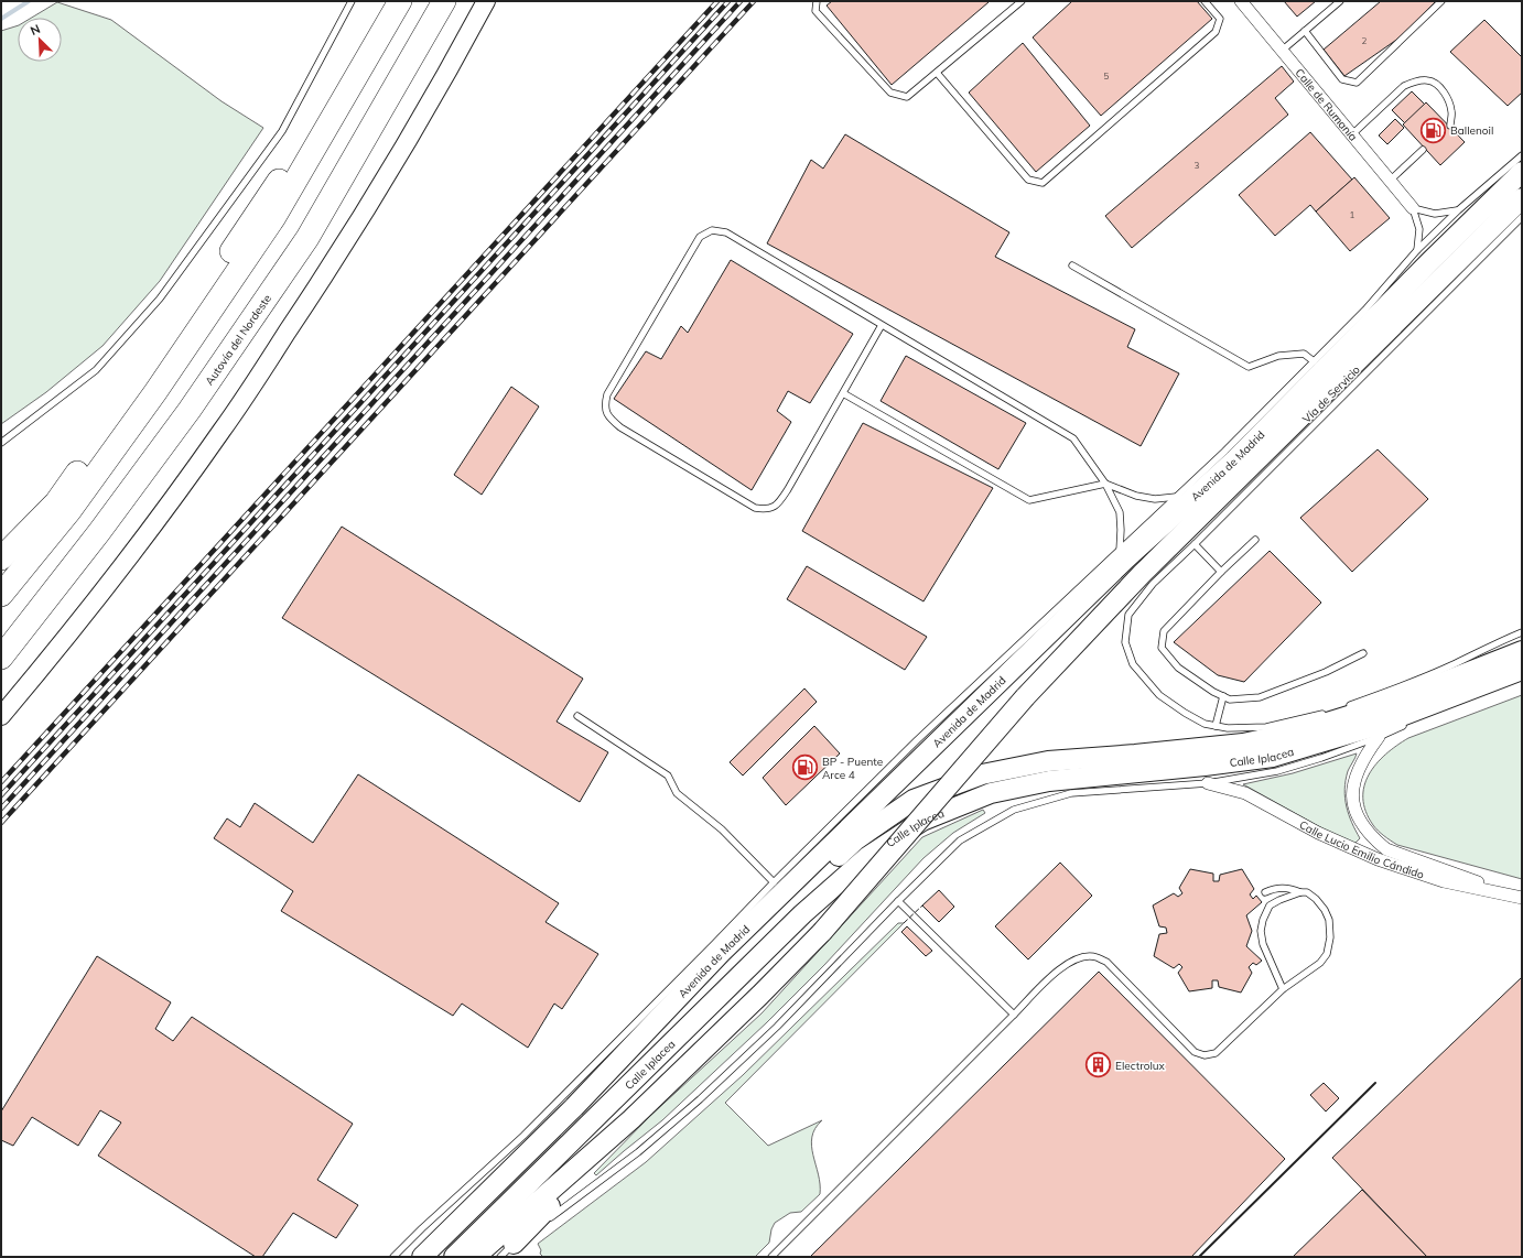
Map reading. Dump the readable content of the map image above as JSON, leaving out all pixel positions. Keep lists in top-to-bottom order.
{
  "streets": {
    "highway": ["Autovía del Nordeste"],
    "main road": ["Avenida de Madrid", "Calle Iplacea"],
    "street": ["Calle de Rumanía", "Calle Lucio Emilio Cándido"],
    "lane": ["Vía de Servicio"]
  },
  "crossings": [
    ["Avenida de Madrid", "Calle Iplacea"]
  ],
  "places": {
    "fuel station": ["Ballenoil", "BP - Puente Arce 4"],
    "building": ["Electrolux"]
  },
  "house_numbers": [
    "2",
    "5",
    "3",
    "1"
  ],
  "north": "top left"
}
